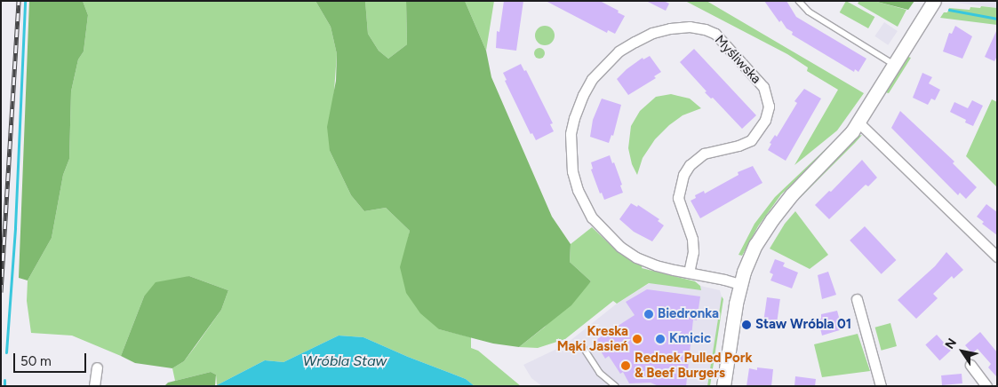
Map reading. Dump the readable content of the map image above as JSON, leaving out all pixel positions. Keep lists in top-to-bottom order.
{
  "streets": {
    "street": ["Myśliwska"]
  },
  "water": ["Wróbla Staw"],
  "places": [
    "Biedronka",
    "Staw Wróbla 01",
    "Kreska Mąki Jasień",
    "Kmicic",
    "Rednek Pulled Pork & Beef Burgers"
  ],
  "scale_bar": "50 m",
  "north": "top left"
}
